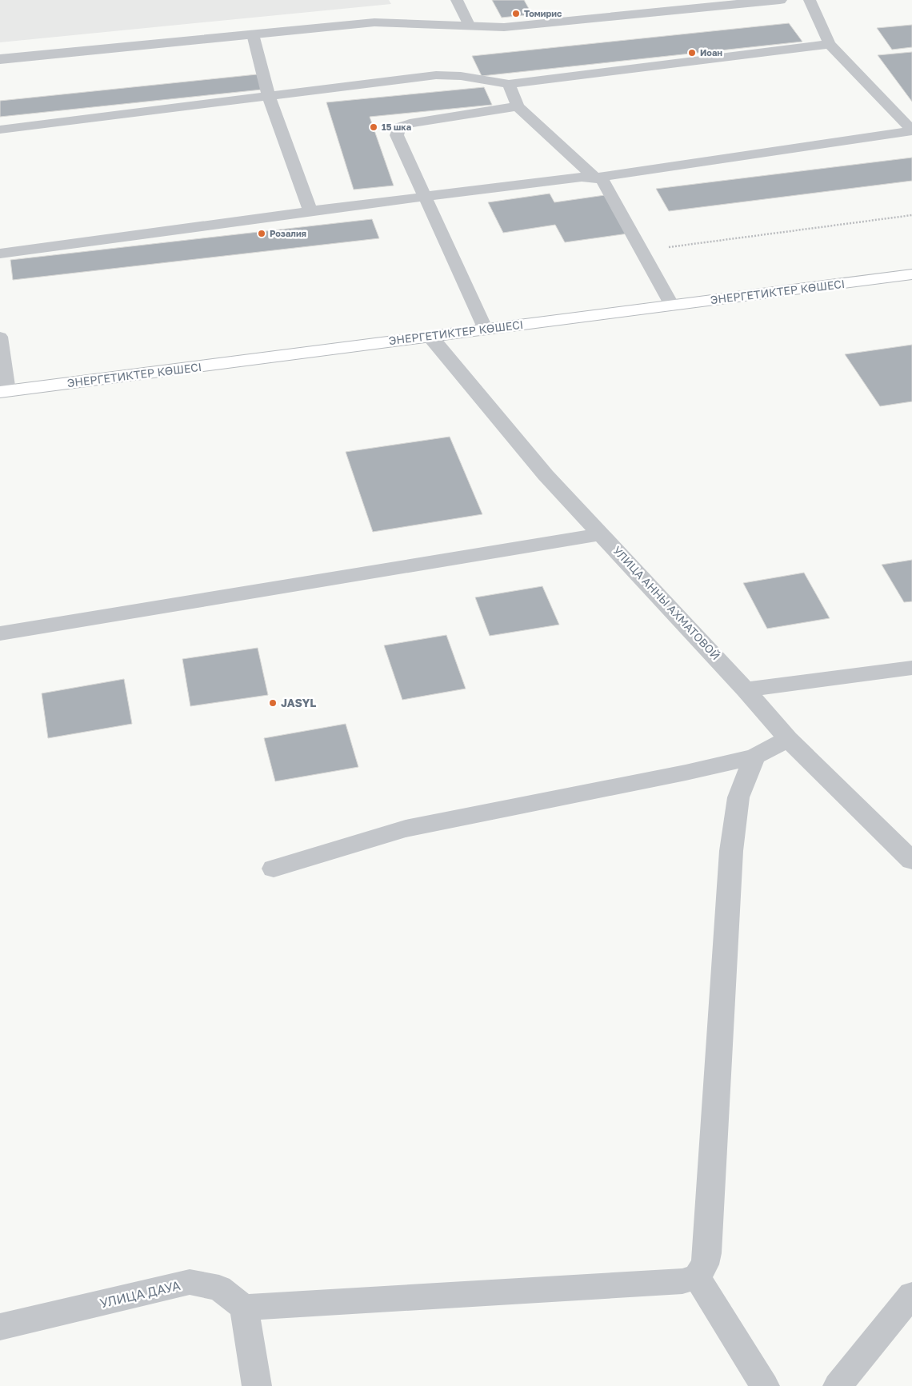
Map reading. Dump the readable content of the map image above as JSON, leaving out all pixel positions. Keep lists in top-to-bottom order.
{
  "streets": {
    "main road": ["ЭНЕРГЕТИКТЕР КӨШЕСІ"],
    "street": ["УЛИЦА АННЫ АХМАТОВОЙ", "УЛИЦА ДАУА"]
  },
  "crossings": [
    ["ЭНЕРГЕТИКТЕР КӨШЕСІ", "УЛИЦА АННЫ АХМАТОВОЙ"]
  ],
  "places": [
    "Томирис",
    "Иоан",
    "15 шка",
    "Розалия",
    "JASYL"
  ]
}
